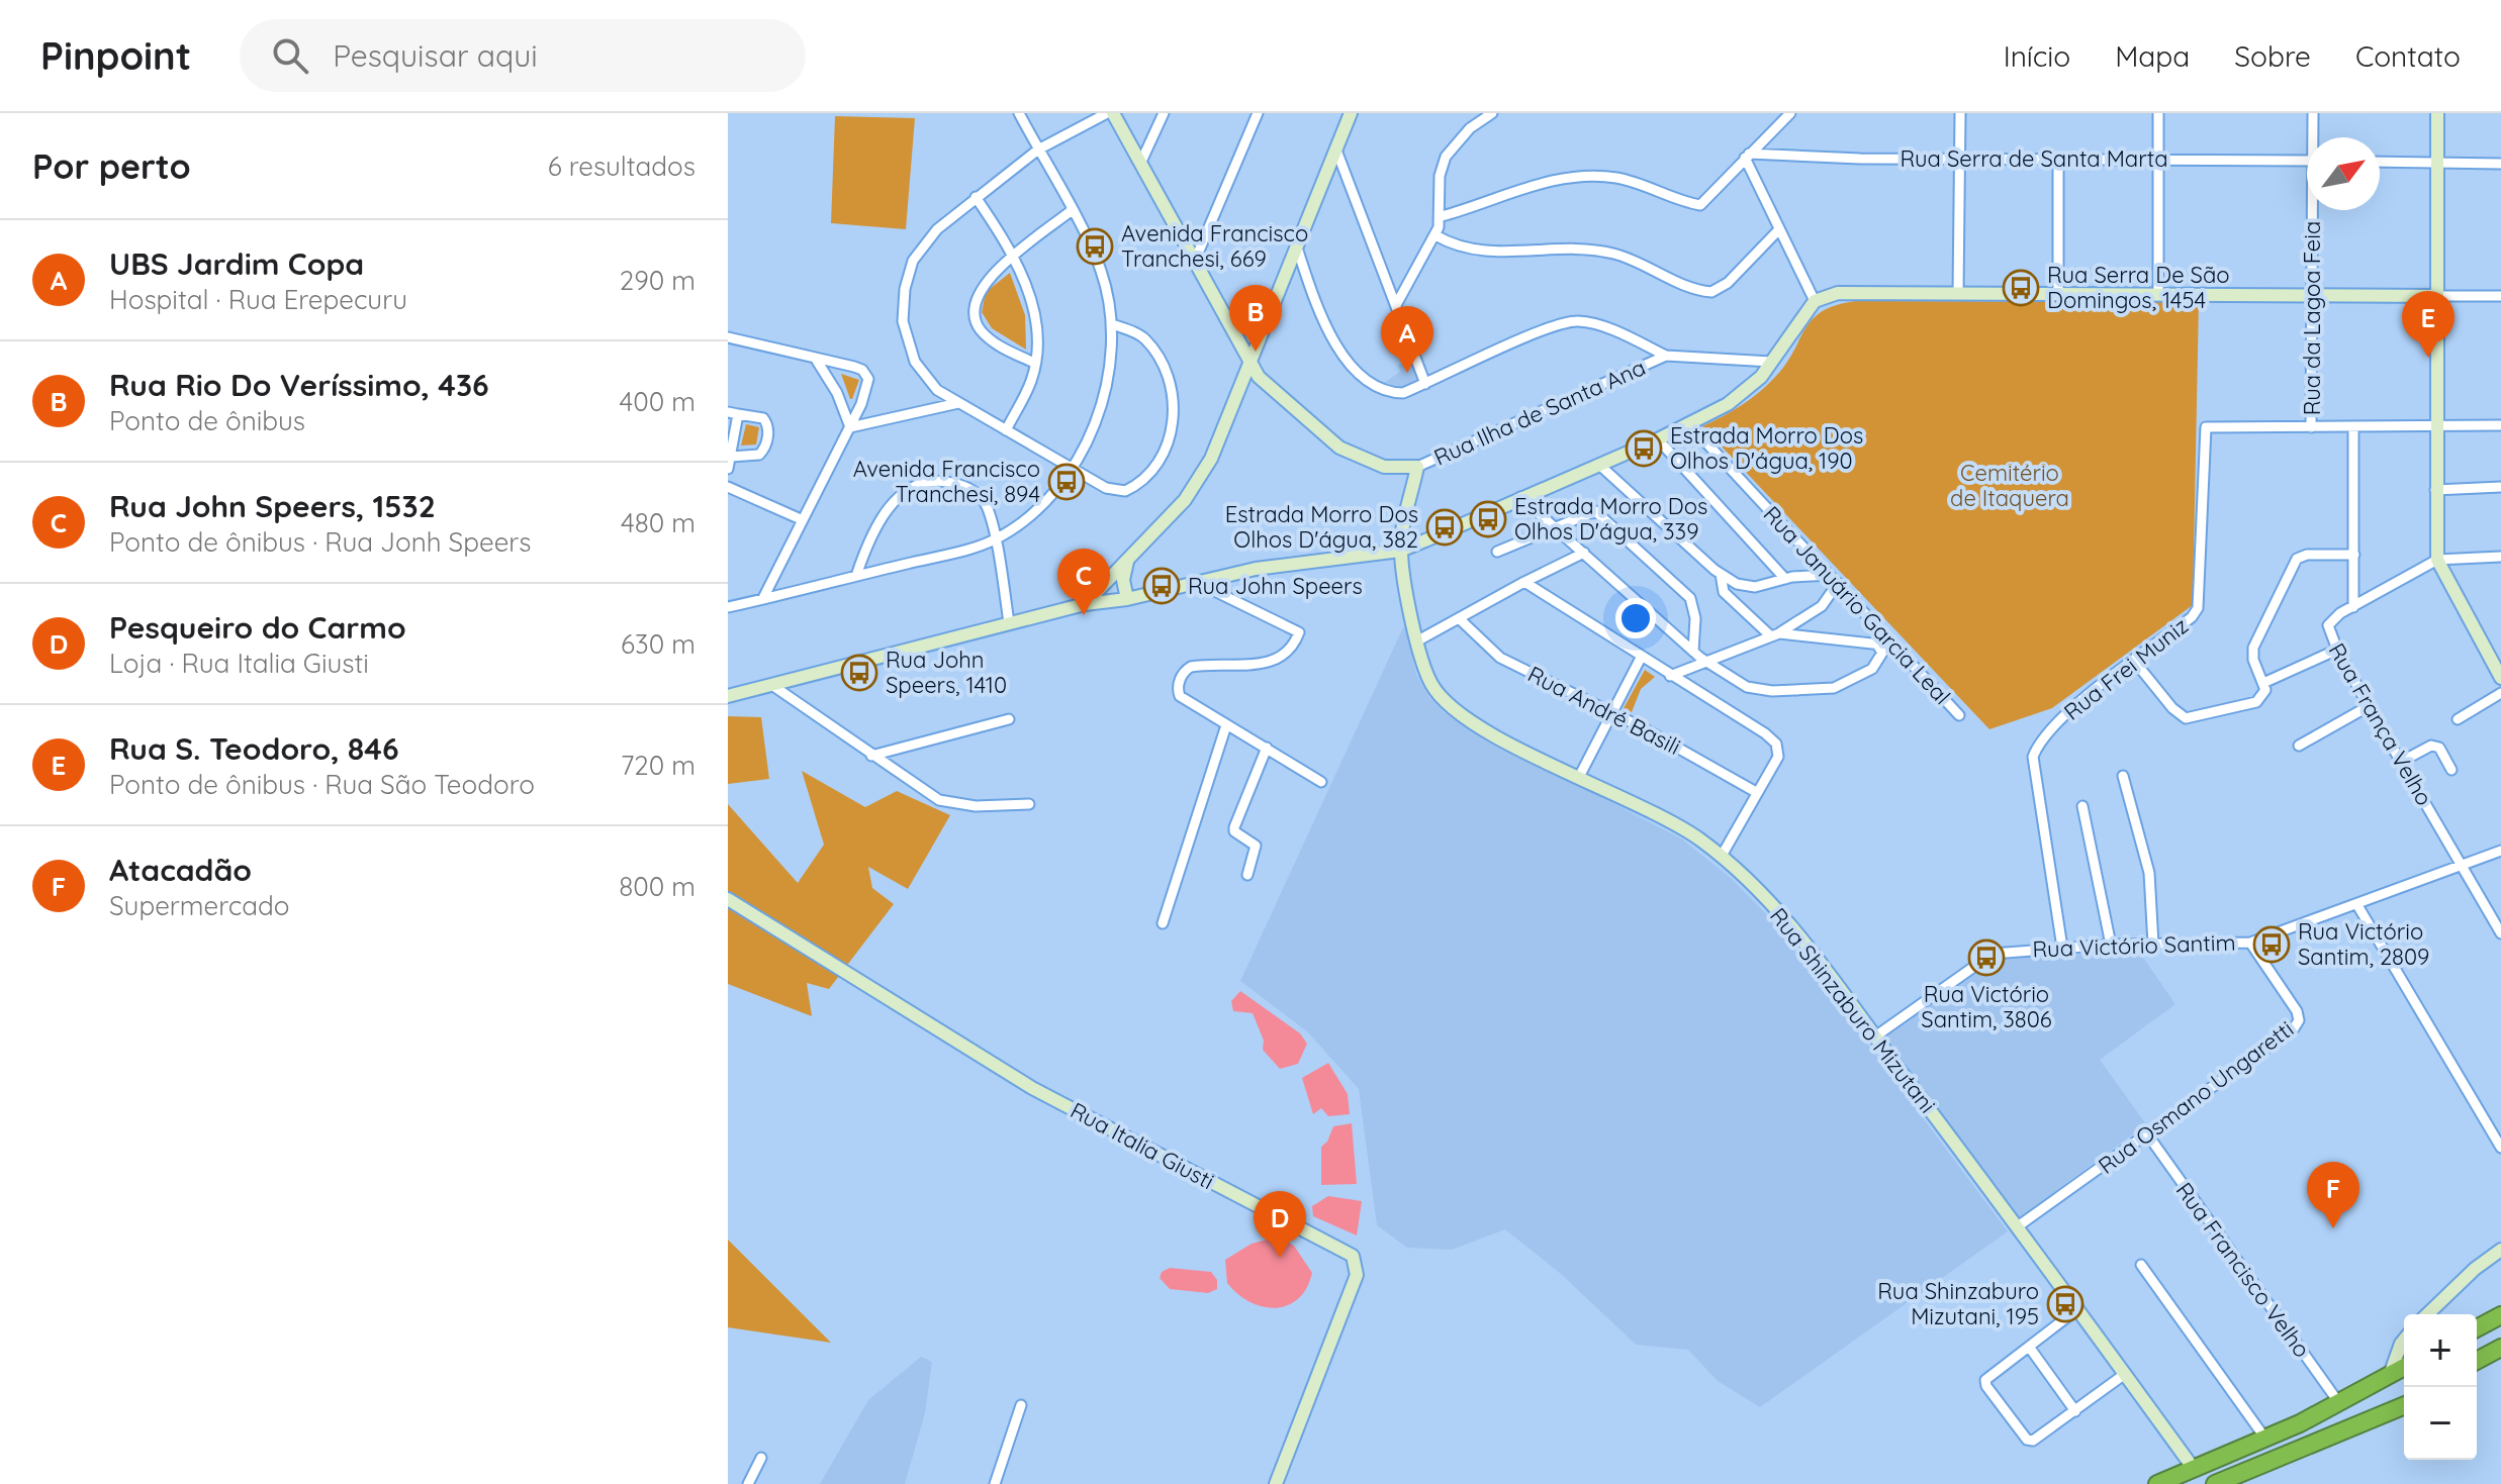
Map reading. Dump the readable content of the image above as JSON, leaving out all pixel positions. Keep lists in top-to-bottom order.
{
  "streets": {
    "street": [
      "Rua Serra de Santa Marta",
      "Rua da Lagoa Feia",
      "Rua Ilha de Santa Ana",
      "Rua Januário Garcia Leal",
      "Rua Frei Muniz",
      "Rua André Basili",
      "Rua França Velho",
      "Rua Victório Santim",
      "Rua Shinzaburo Mizutani",
      "Rua Osmano Ungaretti",
      "Rua Italia Giusti",
      "Rua Francisco Velho"
    ]
  },
  "crossings": [
    ["Rua da Lagoa Feia", "Rua Frei Muniz"],
    ["Rua Ilha de Santa Ana", "Rua Shinzaburo Mizutani"],
    ["Rua Frei Muniz", "Rua Victório Santim"],
    ["Rua França Velho", "Rua Victório Santim"],
    ["Rua Victório Santim", "Rua Shinzaburo Mizutani"],
    ["Rua Victório Santim", "Rua Osmano Ungaretti"],
    ["Rua Shinzaburo Mizutani", "Rua Osmano Ungaretti"],
    ["Rua Osmano Ungaretti", "Rua Francisco Velho"]
  ],
  "parks": ["Cemitério de Itaquera"],
  "places": {
    "bus stop": [
      "Avenida Francisco Tranchesi, 669",
      "Rua Serra De São Domingos, 1454",
      "Estrada Morro Dos Olhos D'água, 190",
      "Avenida Francisco Tranchesi, 894",
      "Estrada Morro Dos Olhos D'água, 339",
      "Estrada Morro Dos Olhos D'água, 382",
      "Rua John Speers",
      "Rua John Speers, 1410",
      "Rua Victório Santim, 2809",
      "Rua Victório Santim, 3806",
      "Rua Shinzaburo Mizutani, 195"
    ]
  },
  "north": "top right",
  "page": {
    "header": "Pinpoint",
    "search": "Pesquisar aqui",
    "nav": [
      "Início",
      "Mapa",
      "Sobre",
      "Contato"
    ],
    "heading": ["Por perto", "6 resultados"],
    "list": [
      {
        "mark": "A",
        "name": "UBS Jardim Copa",
        "note": "Hospital · Rua Erepecuru",
        "value": "290 m"
      },
      {
        "mark": "B",
        "name": "Rua Rio Do Veríssimo, 436",
        "note": "Ponto de ônibus",
        "value": "400 m"
      },
      {
        "mark": "C",
        "name": "Rua John Speers, 1532",
        "note": "Ponto de ônibus · Rua Jonh Speers",
        "value": "480 m"
      },
      {
        "mark": "D",
        "name": "Pesqueiro do Carmo",
        "note": "Loja · Rua Italia Giusti",
        "value": "630 m"
      },
      {
        "mark": "E",
        "name": "Rua S. Teodoro, 846",
        "note": "Ponto de ônibus · Rua São Teodoro",
        "value": "720 m"
      },
      {
        "mark": "F",
        "name": "Atacadão",
        "note": "Supermercado",
        "value": "800 m"
      }
    ],
    "pins": [
      "B",
      "E",
      "A",
      "C",
      "F",
      "D"
    ],
    "map_buttons": ["+", "−"]
  }
}
